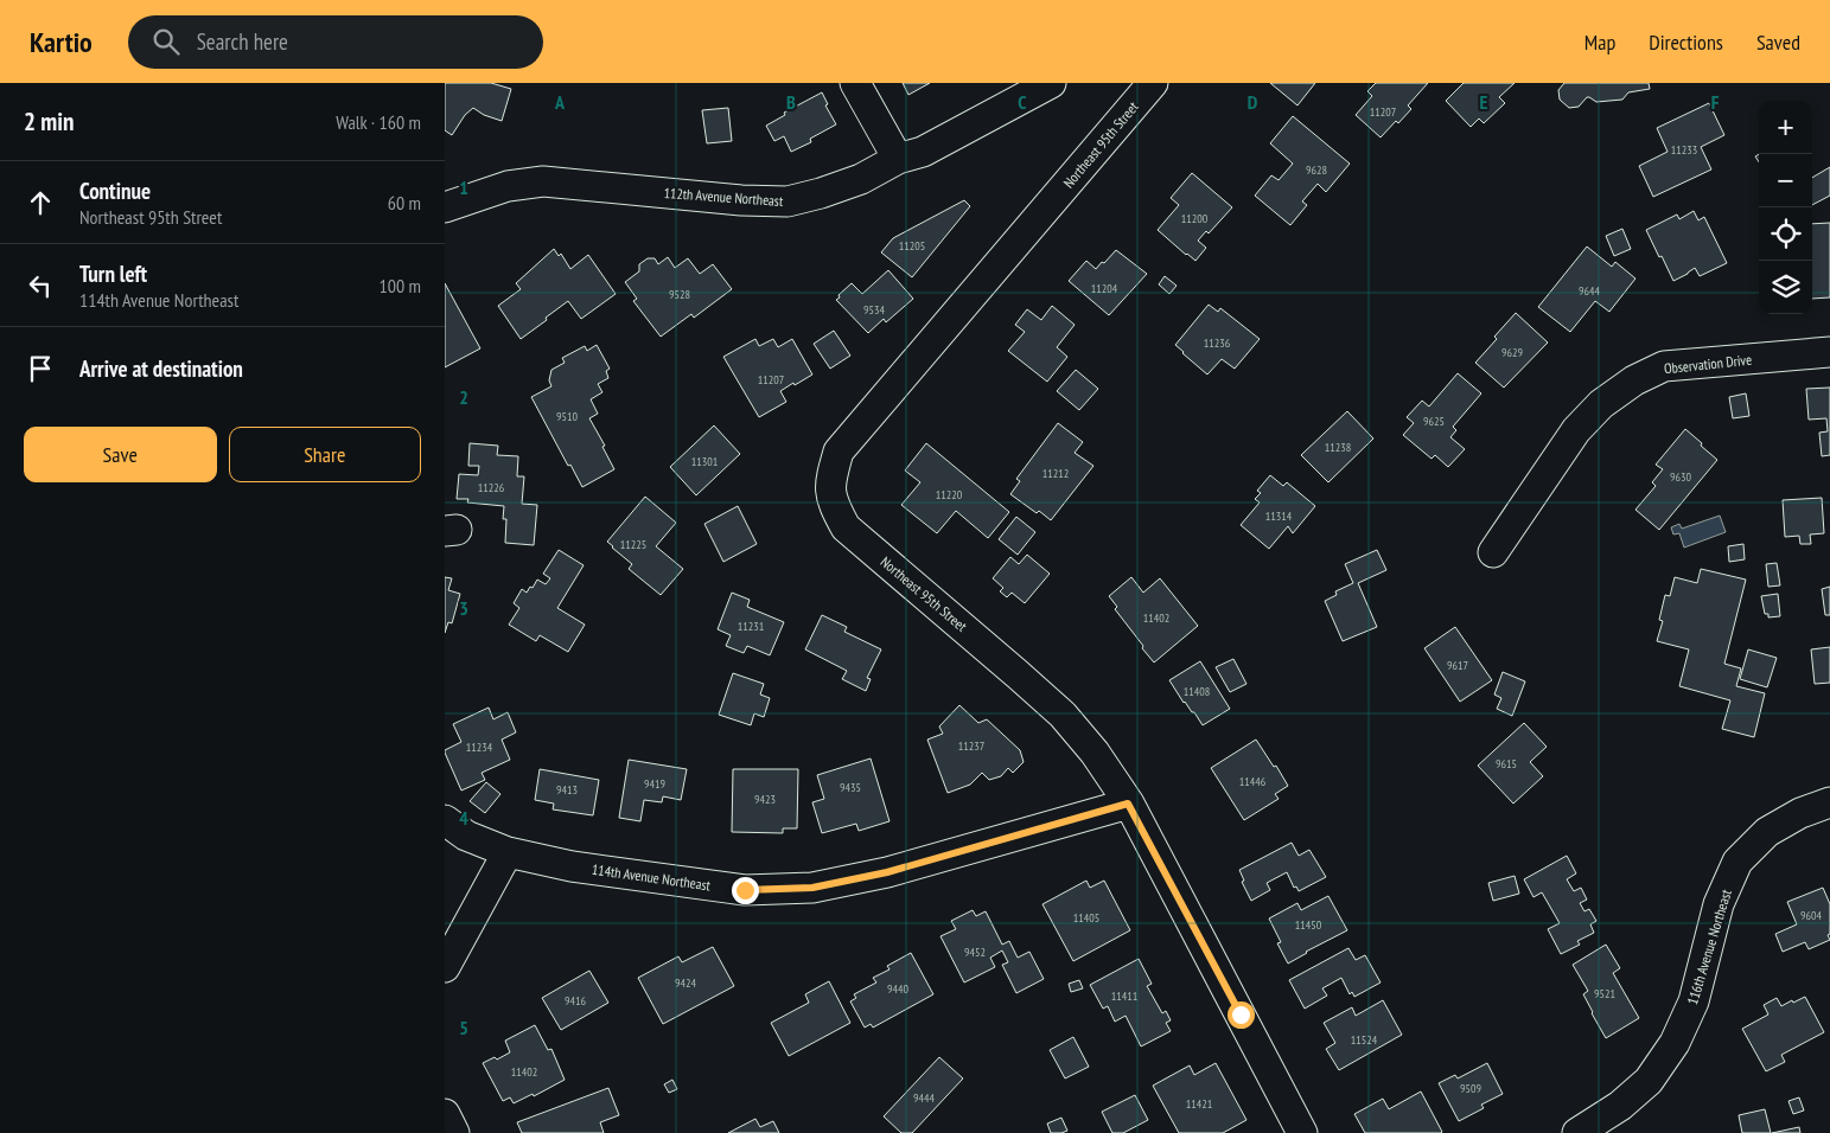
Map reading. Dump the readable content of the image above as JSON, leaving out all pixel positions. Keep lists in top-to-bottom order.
{
  "streets": {
    "street": [
      "Northeast 95th Street",
      "112th Avenue Northeast",
      "Observation Drive",
      "114th Avenue Northeast",
      "116th Avenue Northeast"
    ]
  },
  "crossings": [
    ["Northeast 95th Street", "114th Avenue Northeast"]
  ],
  "house_numbers": [
    "11207",
    "11233",
    "9628",
    "11200",
    "11205",
    "11204",
    "9644",
    "9528",
    "9534",
    "11236",
    "9629",
    "11207",
    "9510",
    "9625",
    "11238",
    "11301",
    "11212",
    "9630",
    "11226",
    "11220",
    "11314",
    "11225",
    "11402",
    "11231",
    "9617",
    "11408",
    "11237",
    "11234",
    "9615",
    "11446",
    "9419",
    "9435",
    "9413",
    "9423",
    "9604",
    "11405",
    "11450",
    "9452",
    "9424",
    "9440",
    "9521",
    "11411",
    "9416",
    "11524",
    "11402",
    "9509",
    "9444",
    "11421"
  ],
  "page": {
    "header": "Kartio",
    "search": "Search here",
    "nav": ["Map", "Directions", "Saved"],
    "heading": ["2 min", "Walk · 160 m"],
    "map_buttons": ["+", "−"],
    "list": [
      ["Continue", "Northeast 95th Street", "60 m"],
      ["Turn left", "114th Avenue Northeast", "100 m"],
      "Arrive at destination"
    ],
    "buttons": ["Save", "Share"]
  },
  "grid": {
    "columns": [
      "A",
      "B",
      "C",
      "D",
      "E",
      "F"
    ],
    "rows": [
      "1",
      "2",
      "3",
      "4",
      "5"
    ]
  }
}
